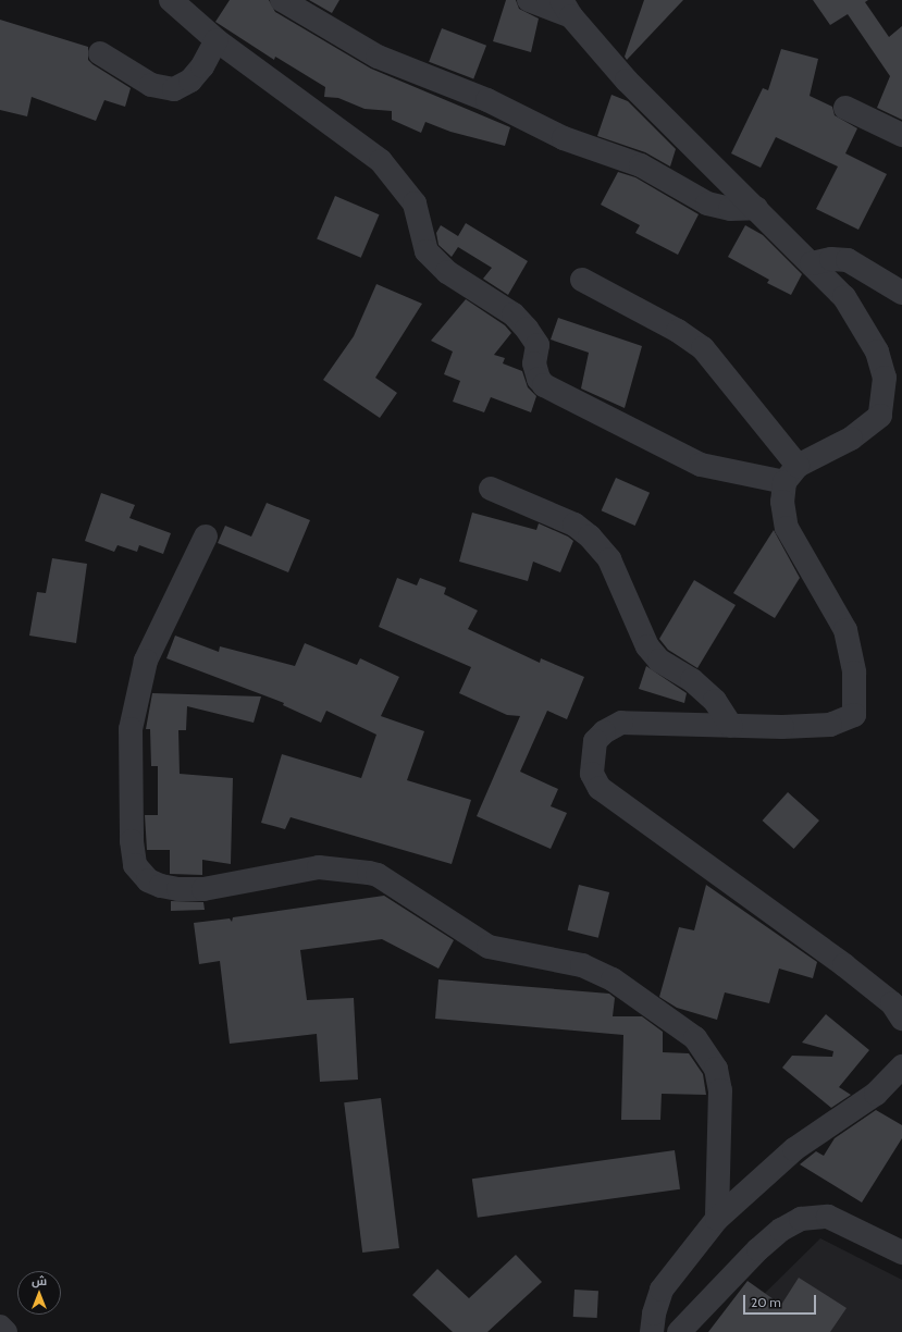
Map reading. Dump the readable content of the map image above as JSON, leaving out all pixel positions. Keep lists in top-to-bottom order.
{
  "scale_bar": "20 m",
  "north": "top"
}
